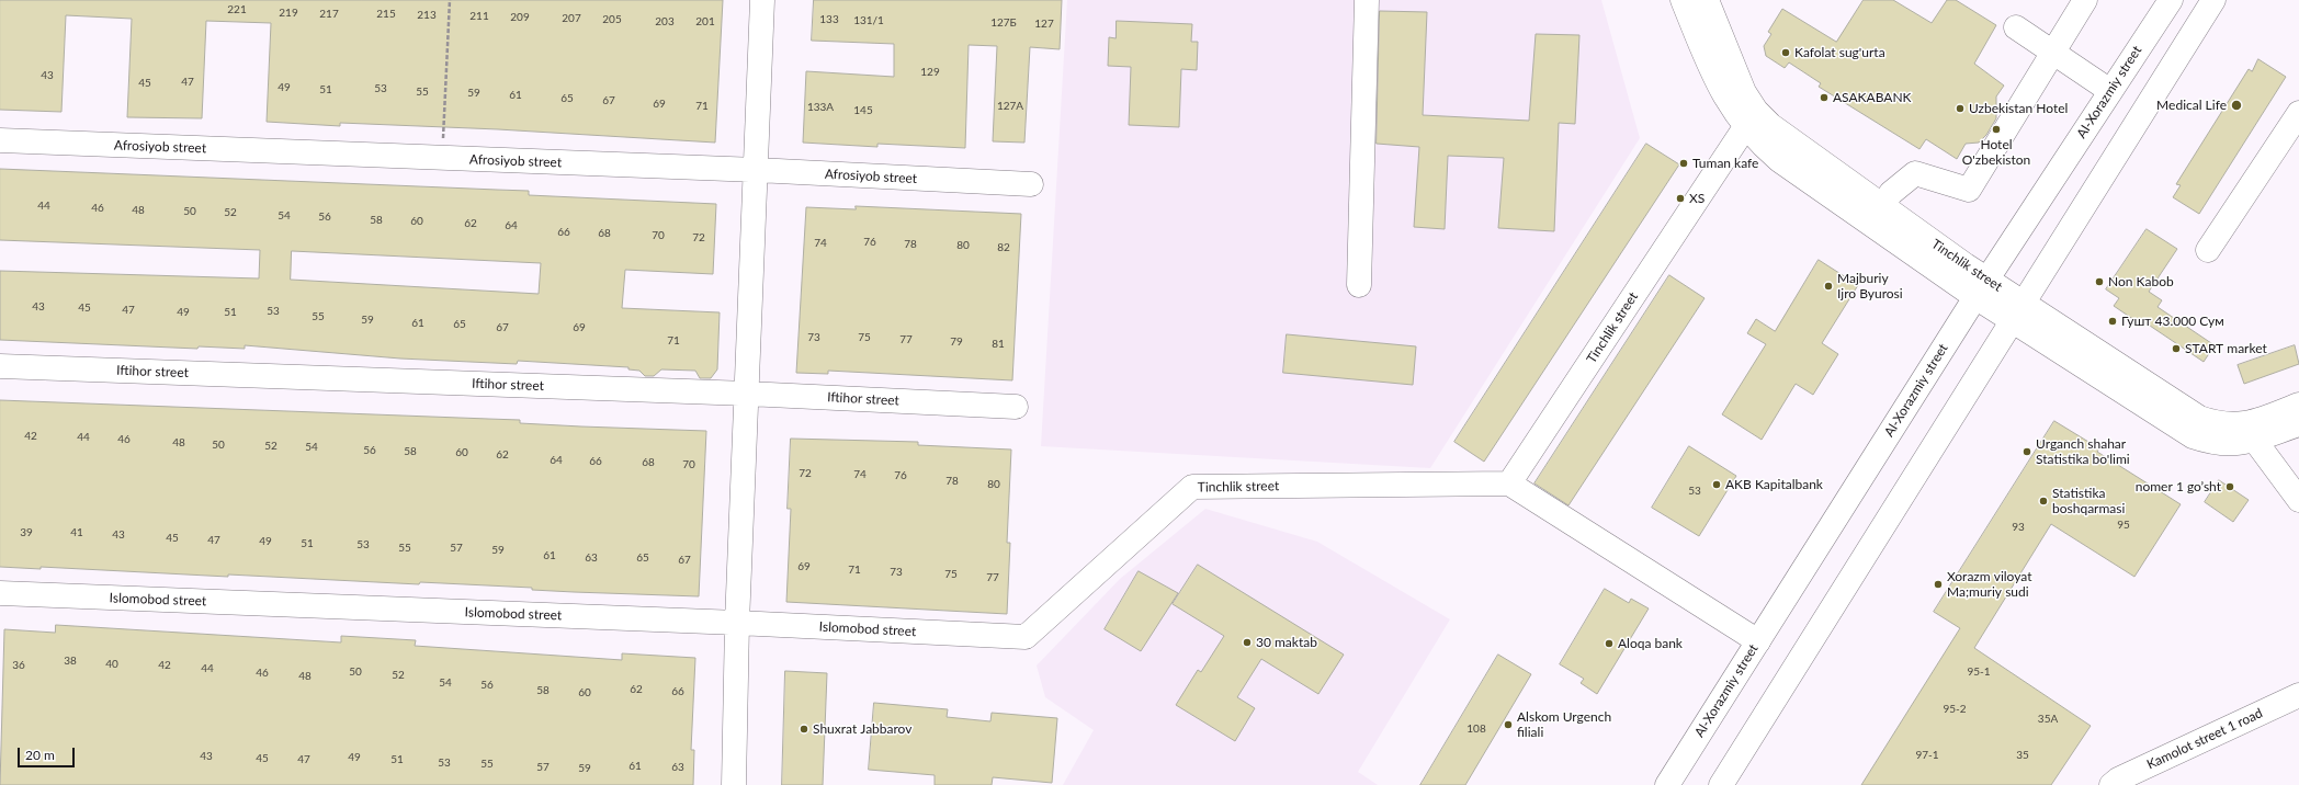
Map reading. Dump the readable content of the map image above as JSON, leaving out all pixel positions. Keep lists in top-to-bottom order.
{
  "streets": {
    "street": [
      "Al-Xorazmiy street",
      "Afrosiyob street",
      "Tinchlik street",
      "Iftihor street",
      "Islomobod street",
      "Kamolot street 1 road"
    ]
  },
  "crossings": [
    ["Al-Xorazmiy street", "Tinchlik street"],
    ["Tinchlik street", "Islomobod street"]
  ],
  "places": [
    "Kafolat sug'urta",
    "ASAKABANK",
    "Medical Life",
    "Uzbekistan Hotel",
    "Hotel O'zbekiston",
    "Tuman kafe",
    "XS",
    "Non Kabob",
    "Majburiy Ijro Byurosi",
    "Гушт 43.000 Сум",
    "START market",
    "Urganch shahar Statistika bo'limi",
    "AKB Kapitalbank",
    "nomer 1 go’sht",
    "Statistika boshqarmasi",
    "Xorazm viloyat Ma;muriy sudi",
    "30 maktab",
    "Aloqa bank",
    "Alskom Urgench filiali",
    "Shuxrat Jabbarov"
  ],
  "house_numbers": [
    "221",
    "219",
    "217",
    "215",
    "213",
    "211",
    "209",
    "207",
    "205",
    "133",
    "131/1",
    "203",
    "201",
    "127Б",
    "127",
    "129",
    "43",
    "47",
    "45",
    "49",
    "53",
    "51",
    "55",
    "59",
    "61",
    "65",
    "67",
    "69",
    "71",
    "127А",
    "133А",
    "145",
    "44",
    "46",
    "48",
    "50",
    "52",
    "54",
    "56",
    "58",
    "60",
    "62",
    "64",
    "66",
    "68",
    "70",
    "72",
    "76",
    "74",
    "78",
    "80",
    "82",
    "43",
    "45",
    "47",
    "53",
    "49",
    "51",
    "55",
    "59",
    "61",
    "65",
    "67",
    "69",
    "73",
    "75",
    "77",
    "71",
    "79",
    "81",
    "42",
    "44",
    "46",
    "48",
    "50",
    "52",
    "54",
    "56",
    "58",
    "60",
    "62",
    "64",
    "66",
    "68",
    "70",
    "72",
    "74",
    "76",
    "78",
    "80",
    "53",
    "95",
    "93",
    "39",
    "41",
    "43",
    "45",
    "47",
    "49",
    "51",
    "53",
    "55",
    "57",
    "59",
    "61",
    "63",
    "65",
    "67",
    "69",
    "71",
    "73",
    "75",
    "77",
    "38",
    "40",
    "36",
    "42",
    "44",
    "50",
    "95-1",
    "46",
    "52",
    "48",
    "54",
    "56",
    "62",
    "58",
    "66",
    "60",
    "95-2",
    "35А",
    "108",
    "97-1",
    "35",
    "43",
    "49",
    "45",
    "47",
    "51",
    "53",
    "55",
    "61",
    "57",
    "63",
    "59"
  ],
  "scale_bar": "20 m"
}
